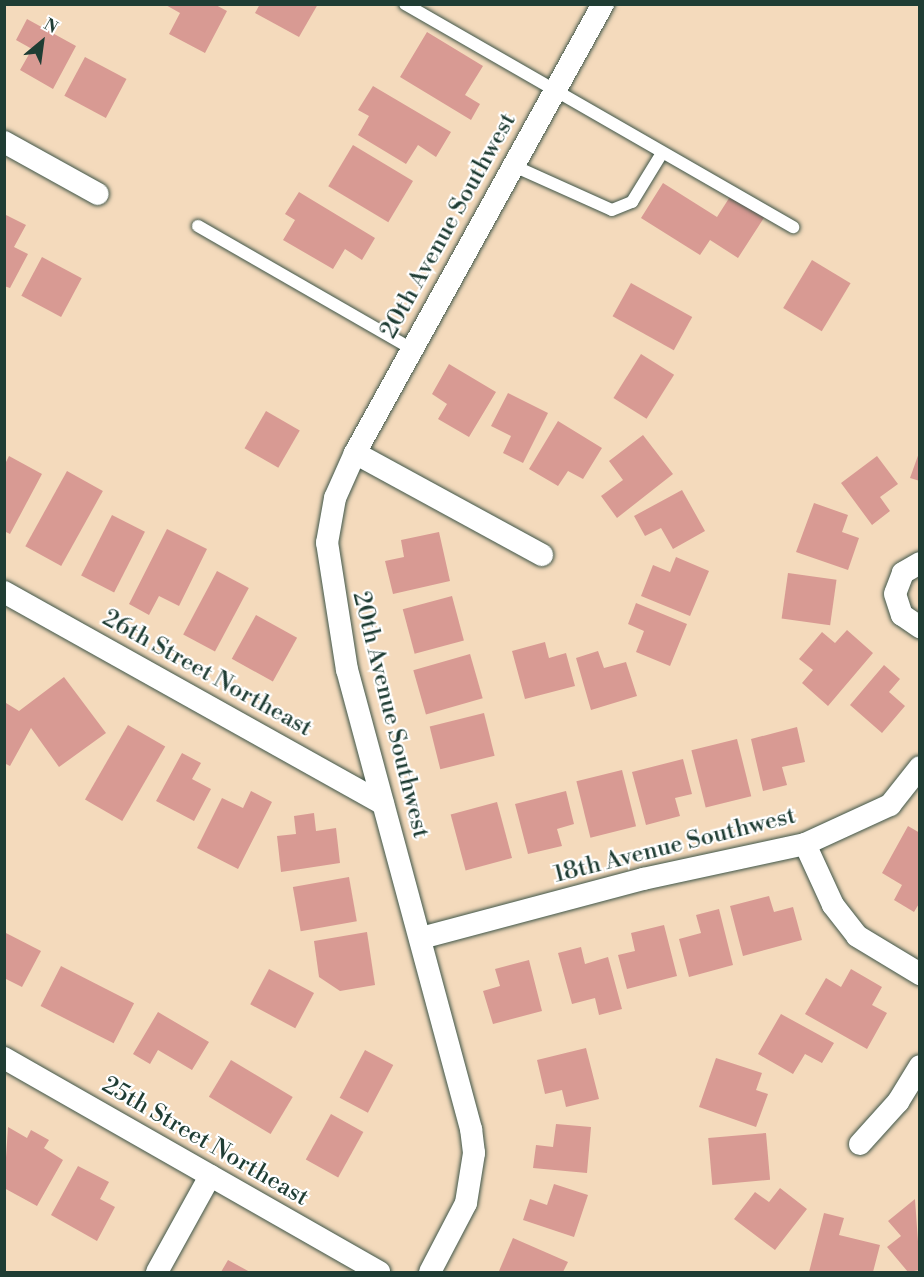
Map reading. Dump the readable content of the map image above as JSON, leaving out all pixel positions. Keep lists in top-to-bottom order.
{
  "streets": {
    "street": [
      "20th Avenue Southwest",
      "26th Street Northeast",
      "18th Avenue Southwest",
      "25th Street Northeast"
    ]
  },
  "crossings": [
    ["20th Avenue Southwest", "26th Street Northeast"],
    ["20th Avenue Southwest", "18th Avenue Southwest"]
  ],
  "north": "top right"
}
